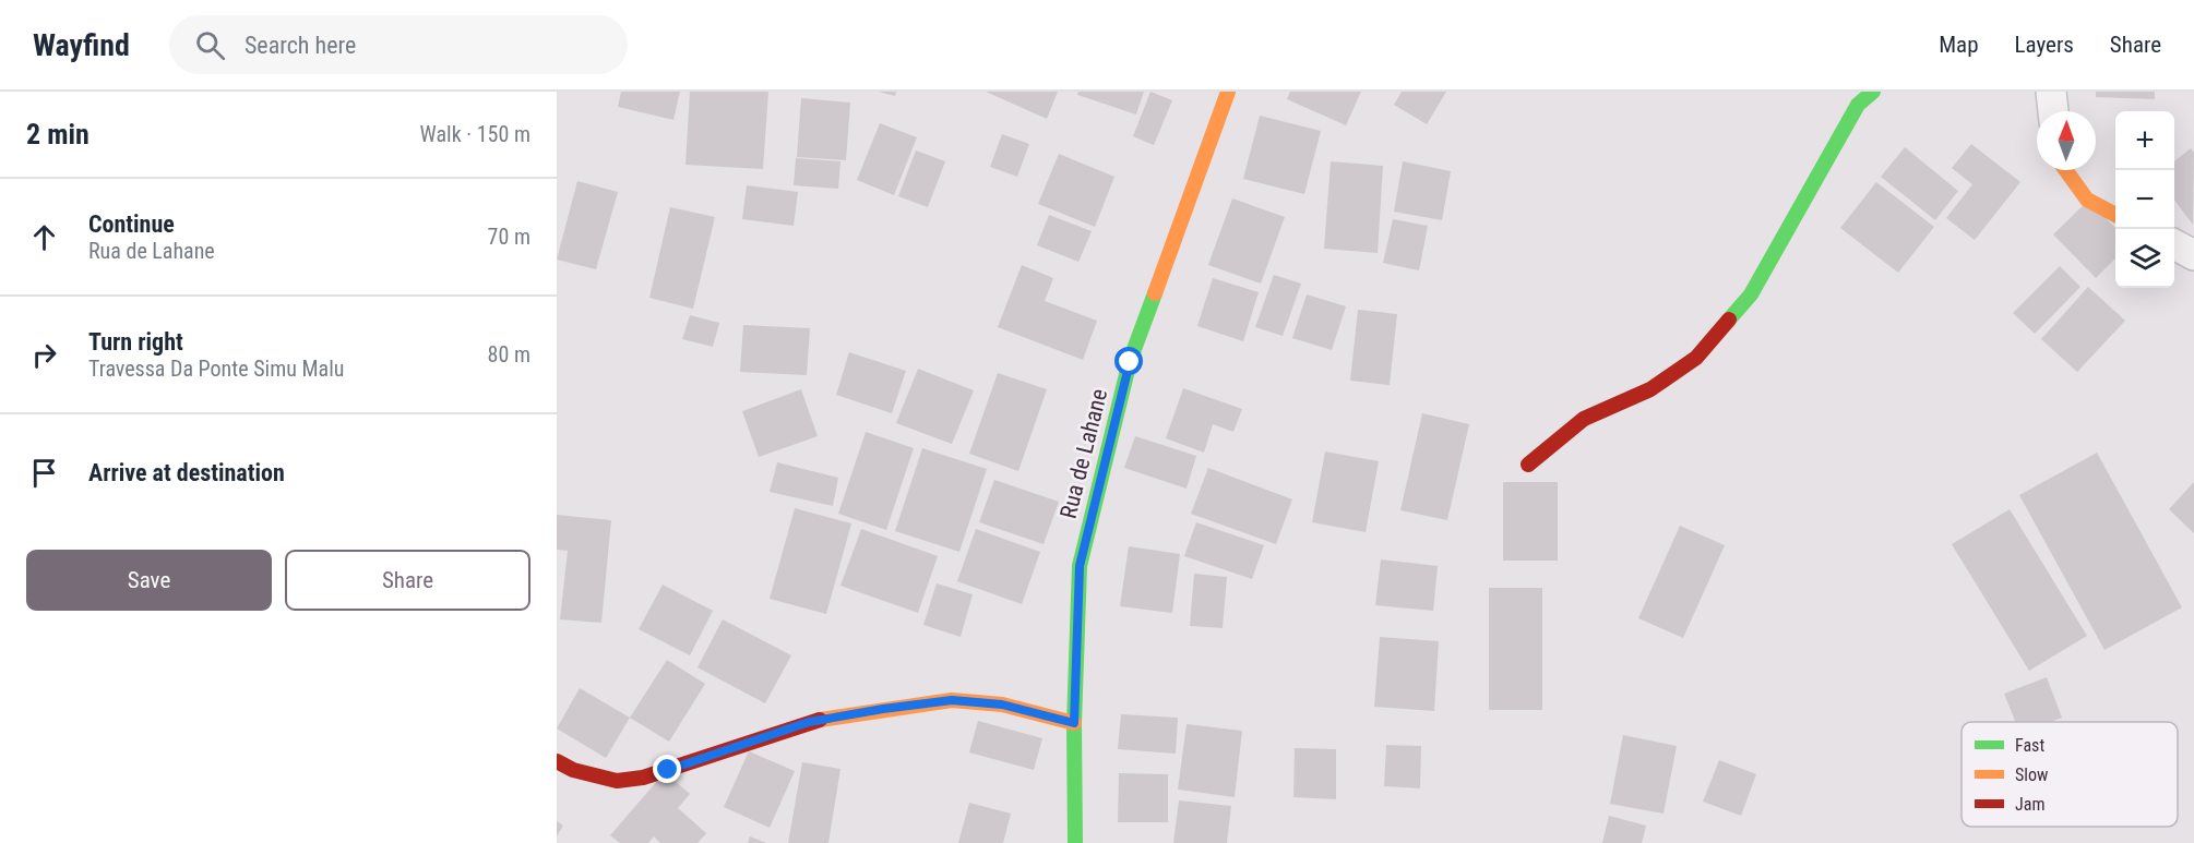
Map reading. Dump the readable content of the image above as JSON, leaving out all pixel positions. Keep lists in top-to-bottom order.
{
  "streets": {
    "street": ["Rua de Lahane"]
  },
  "legend": ["Fast", "Slow", "Jam"],
  "north": "top",
  "page": {
    "header": "Wayfind",
    "search": "Search here",
    "nav": ["Map", "Layers", "Share"],
    "heading": ["2 min", "Walk · 150 m"],
    "map_buttons": ["+", "−"],
    "list": [
      ["Continue", "Rua de Lahane", "70 m"],
      ["Turn right", "Travessa Da Ponte Simu Malu", "80 m"],
      "Arrive at destination"
    ],
    "buttons": ["Save", "Share"]
  }
}
